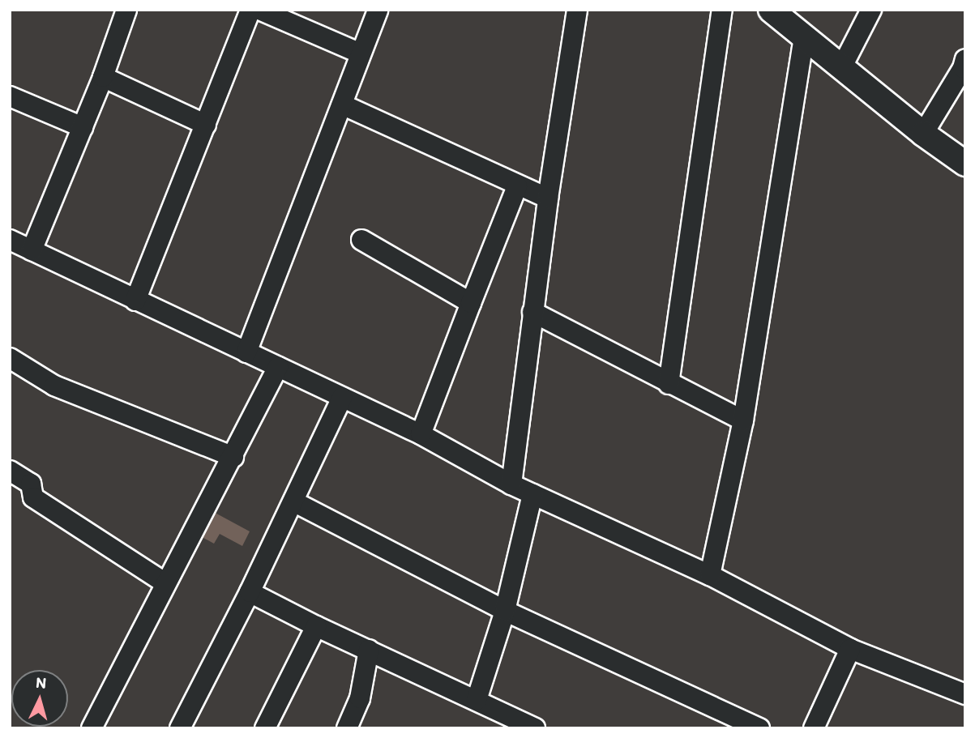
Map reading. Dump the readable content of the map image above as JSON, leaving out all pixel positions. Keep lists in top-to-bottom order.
{
  "north": "top"
}
